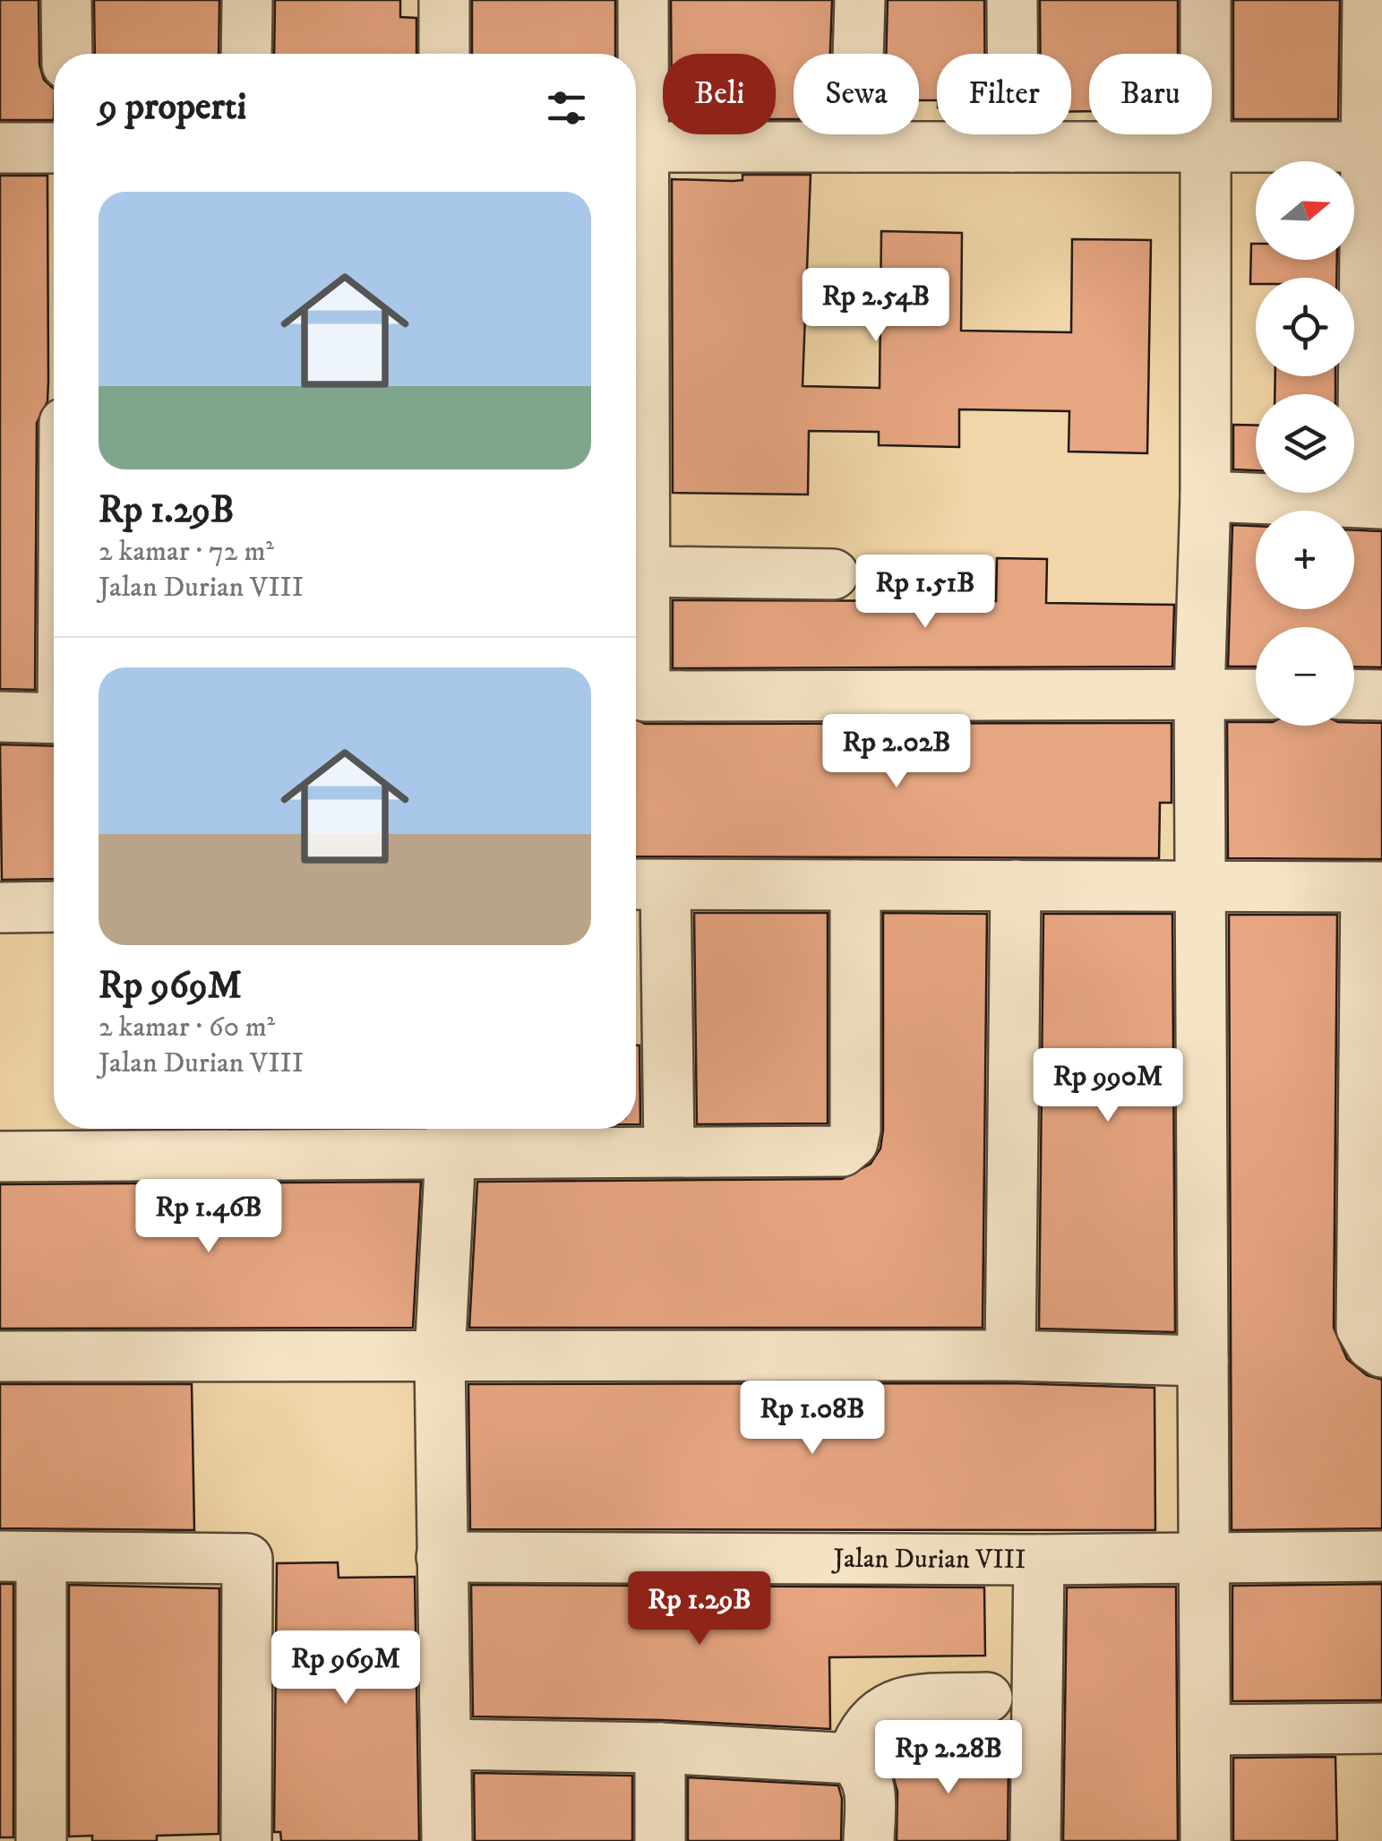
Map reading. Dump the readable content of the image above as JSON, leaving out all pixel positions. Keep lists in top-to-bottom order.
{
  "streets": {
    "street": ["Jalan Durian VIII"]
  },
  "north": "right",
  "page": {
    "chip": [
      "Beli",
      "Sewa",
      "Filter",
      "Baru"
    ],
    "heading": "9 properti",
    "map_buttons": ["+", "−"],
    "list": [
      {
        "name": "Rp 1.29B",
        "note": "2 kamar · 72 m² · Jalan Durian VIII"
      },
      {
        "name": "Rp 969M",
        "note": "2 kamar · 60 m² · Jalan Durian VIII"
      }
    ],
    "price": [
      "Rp 2.54B",
      "Rp 1.51B",
      "Rp 2.02B",
      "Rp 990M",
      "Rp 1.46B",
      "Rp 1.08B",
      "Rp 1.29B",
      "Rp 969M",
      "Rp 2.28B"
    ]
  }
}
